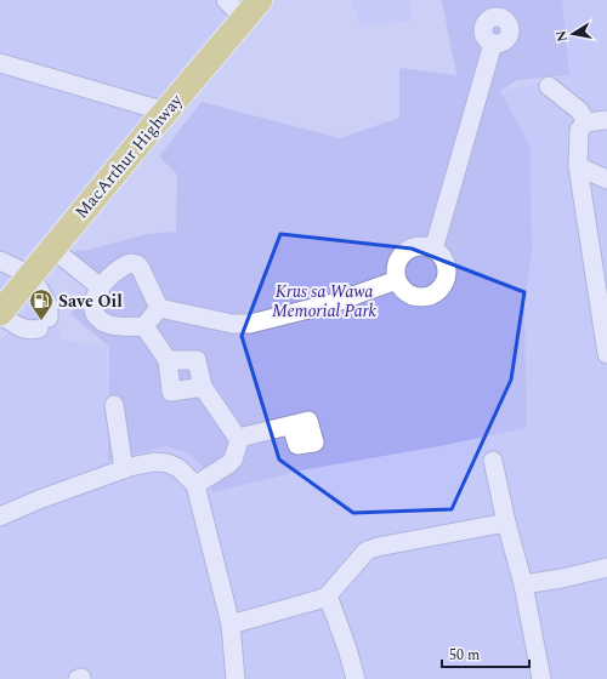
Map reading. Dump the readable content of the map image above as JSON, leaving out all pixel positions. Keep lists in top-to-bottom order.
{
  "streets": {
    "highway": ["MacArthur Highway"]
  },
  "parks": ["Krus sa Wawa Memorial Park"],
  "places": {
    "fuel station": ["Save Oil"]
  },
  "scale_bar": "50 m",
  "north": "left"
}
